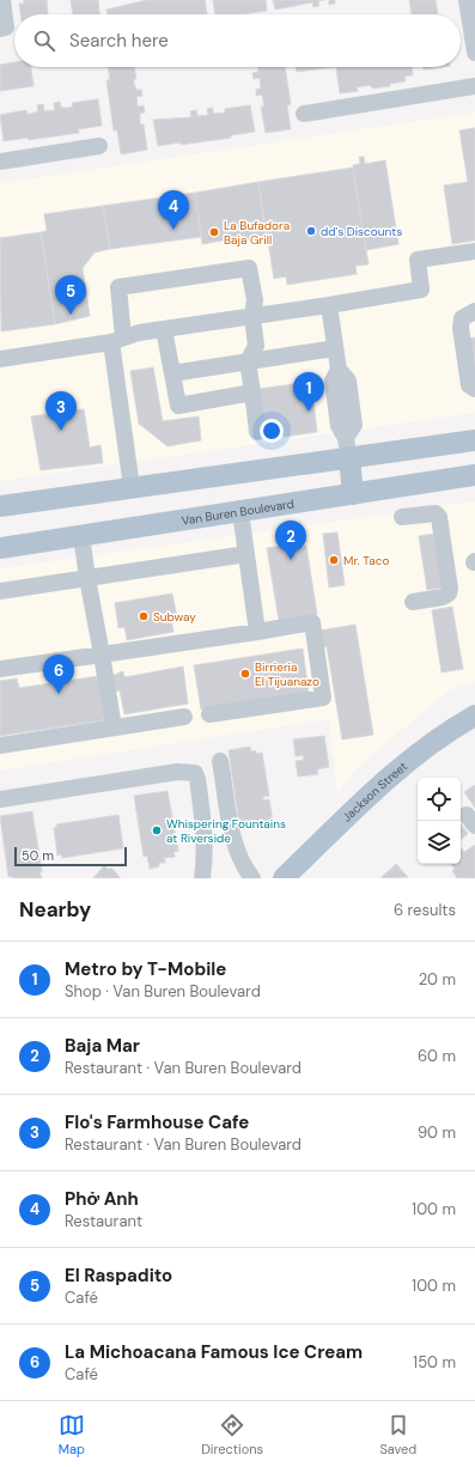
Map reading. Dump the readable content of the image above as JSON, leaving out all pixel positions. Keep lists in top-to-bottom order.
{
  "streets": {
    "main road": ["Van Buren Boulevard", "Jackson Street"]
  },
  "places": [
    "dd's Discounts",
    "La Bufadora Baja Grill",
    "Mr. Taco",
    "Subway",
    "Birrieria El Tijuanazo",
    "Whispering Fountains at Riverside"
  ],
  "scale_bar": "50 m",
  "page": {
    "search": "Search here",
    "pins": [
      "4",
      "5",
      "1",
      "3",
      "2",
      "6"
    ],
    "scale": "50 m",
    "heading": ["Nearby", "6 results"],
    "list": [
      {
        "mark": "1",
        "name": "Metro by T-Mobile",
        "note": "Shop · Van Buren Boulevard",
        "value": "20 m"
      },
      {
        "mark": "2",
        "name": "Baja Mar",
        "note": "Restaurant · Van Buren Boulevard",
        "value": "60 m"
      },
      {
        "mark": "3",
        "name": "Flo's Farmhouse Cafe",
        "note": "Restaurant · Van Buren Boulevard",
        "value": "90 m"
      },
      {
        "mark": "4",
        "name": "Phở Anh",
        "note": "Restaurant",
        "value": "100 m"
      },
      {
        "mark": "5",
        "name": "El Raspadito",
        "note": "Café",
        "value": "100 m"
      },
      {
        "mark": "6",
        "name": "La Michoacana Famous Ice Cream",
        "note": "Café",
        "value": "150 m"
      }
    ],
    "nav": ["Map", "Directions", "Saved"]
  }
}
